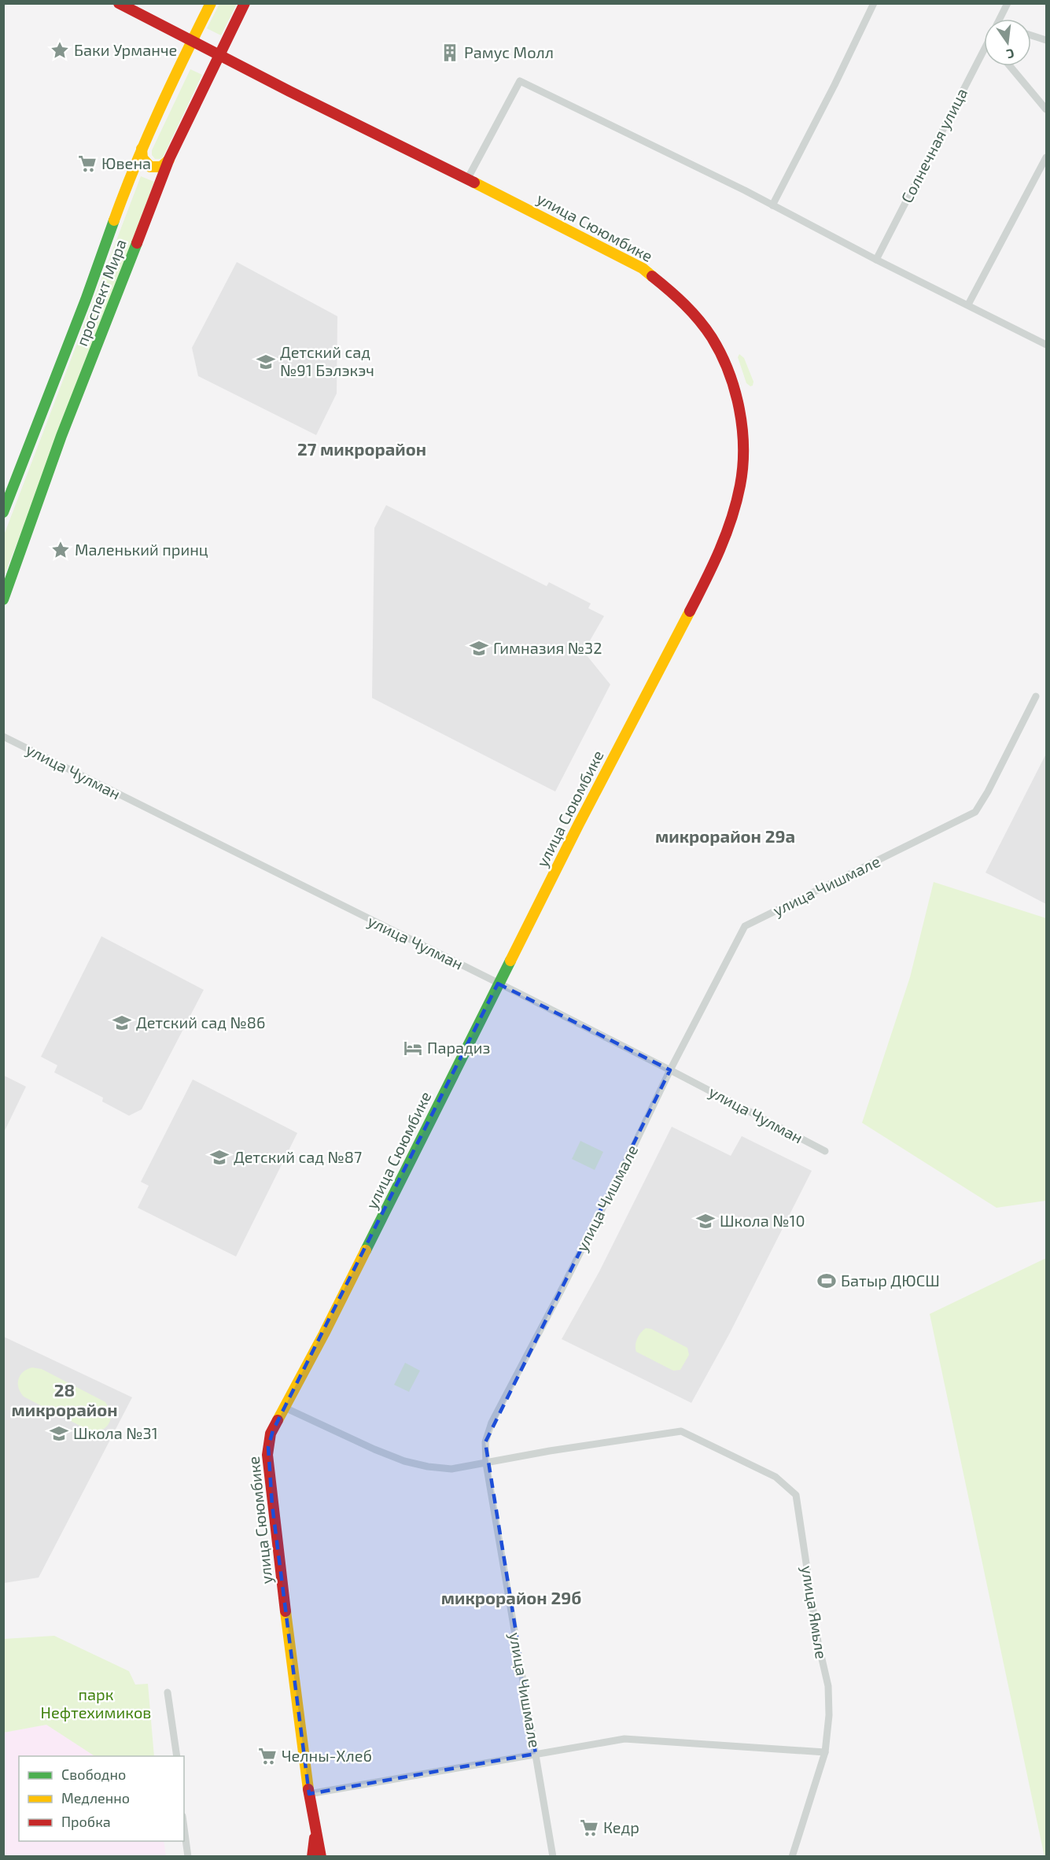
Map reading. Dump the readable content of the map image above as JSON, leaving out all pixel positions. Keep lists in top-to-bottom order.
{
  "streets": {
    "street": [
      "Солнечная улица",
      "улица Сююмбике",
      "проспект Мира",
      "улица Чулман",
      "улица Чишмале",
      "улица Ямьле"
    ]
  },
  "crossings": [
    ["улица Сююмбике", "проспект Мира"],
    ["улица Сююмбике", "улица Чулман"],
    ["улица Чулман", "улица Чишмале"],
    ["улица Чишмале", "улица Ямьле"]
  ],
  "districts": [
    "27 микрорайон",
    "микрорайон 29а",
    "28 микрорайон",
    "микрорайон 29б"
  ],
  "parks": ["парк Нефтехимиков"],
  "places": {
    "place": ["Баки Урманче", "Маленький принц"],
    "building": ["Рамус Молл"],
    "supermarket": ["Ювена", "Челны-Хлеб", "Кедр"],
    "school or university": [
      "Детский сад №91 Бэлэкэч",
      "Гимназия №32",
      "Детский сад №86",
      "Детский сад №87",
      "Школа №10",
      "Школа №31"
    ],
    "hotel": ["Парадиз"],
    "sports": ["Батыр ДЮСШ"]
  },
  "legend": ["Свободно", "Медленно", "Пробка"],
  "north": "bottom"
}
